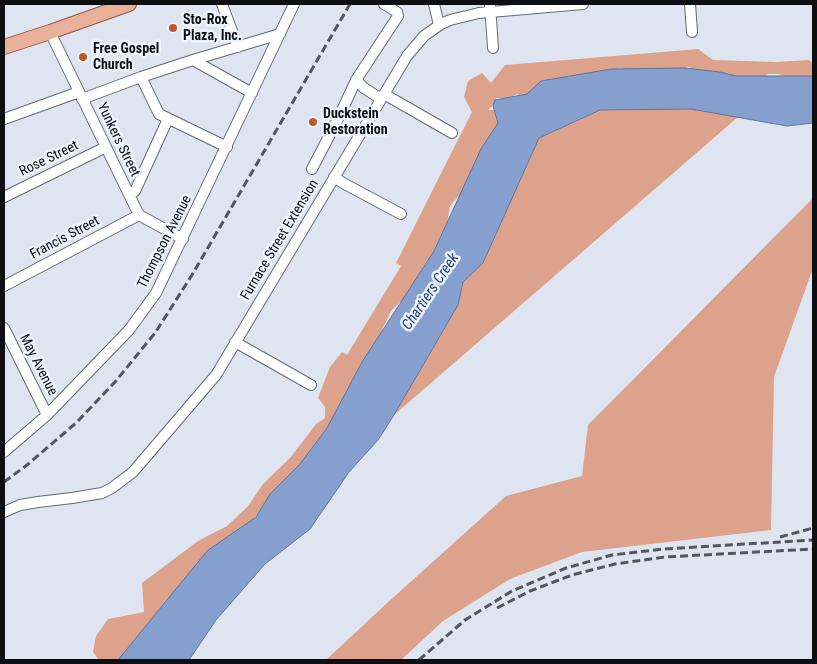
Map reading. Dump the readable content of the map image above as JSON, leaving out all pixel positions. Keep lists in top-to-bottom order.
{
  "streets": {
    "street": [
      "Yunkers Street",
      "Rose Street",
      "Francis Street",
      "Furnace Street Extension",
      "Thompson Avenue",
      "May Avenue"
    ]
  },
  "crossings": [
    ["Yunkers Street", "Rose Street"],
    ["Yunkers Street", "Francis Street"],
    ["Thompson Avenue", "May Avenue"]
  ],
  "water": ["Chartiers Creek"],
  "places": ["Sto-Rox Plaza, Inc.", "Free Gospel Church", "Duckstein Restoration"]
}
